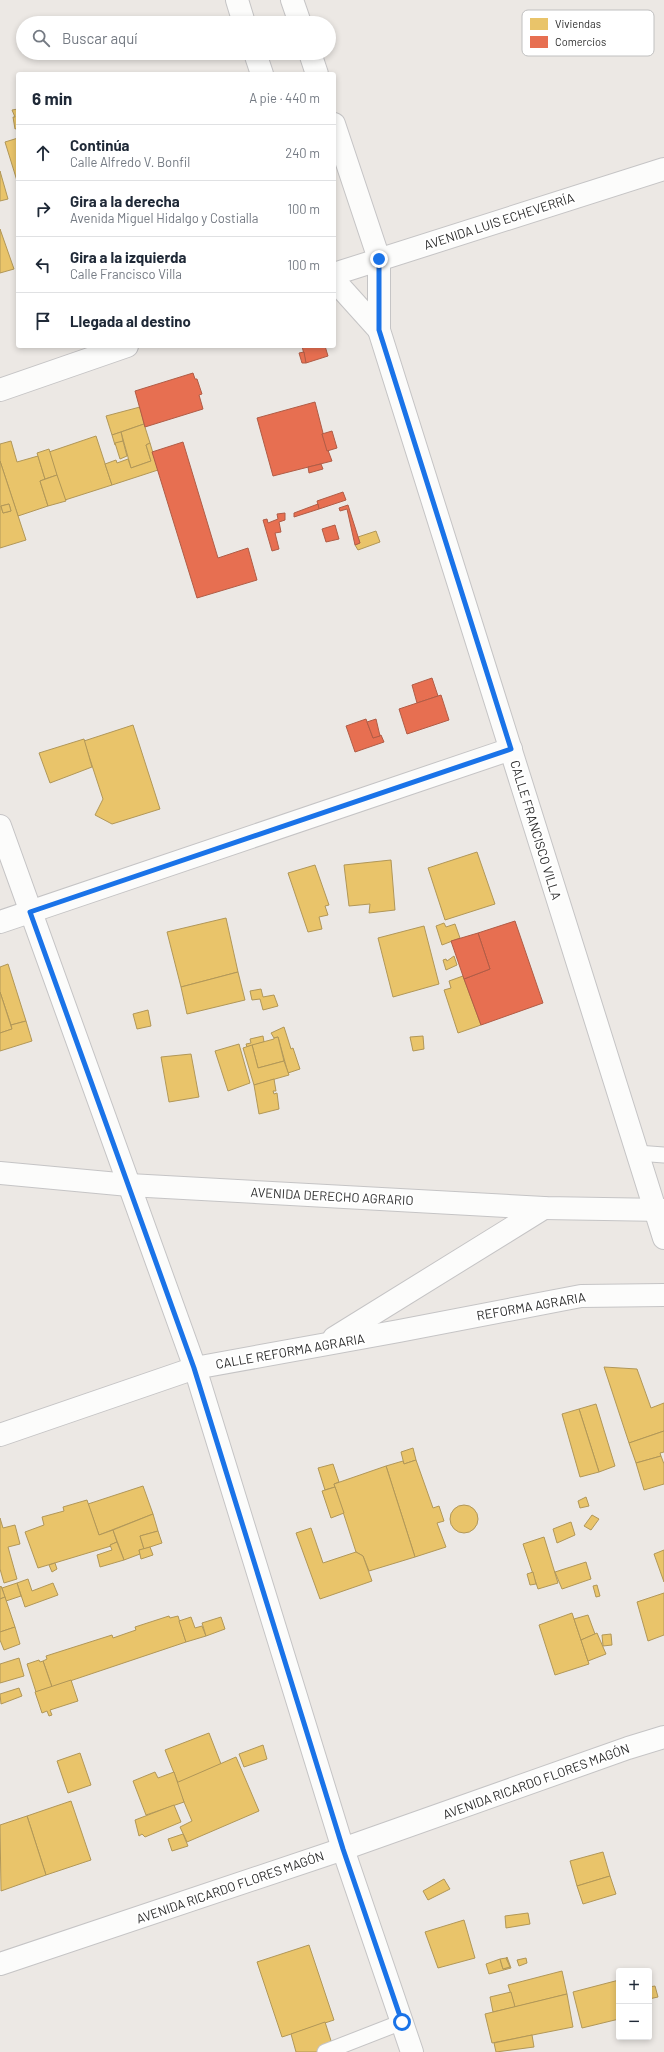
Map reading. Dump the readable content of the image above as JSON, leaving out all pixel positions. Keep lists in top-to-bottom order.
{
  "streets": {
    "street": [
      "AVENIDA LUIS ECHEVERRÍA",
      "CALLE FRANCISCO VILLA",
      "AVENIDA DERECHO AGRARIO",
      "REFORMA AGRARIA",
      "CALLE REFORMA AGRARIA",
      "AVENIDA RICARDO FLORES MAGÓN"
    ]
  },
  "crossings": [
    ["AVENIDA LUIS ECHEVERRÍA", "CALLE FRANCISCO VILLA"],
    ["CALLE FRANCISCO VILLA", "AVENIDA DERECHO AGRARIO"],
    ["REFORMA AGRARIA", "CALLE REFORMA AGRARIA"]
  ],
  "legend": ["Viviendas", "Comercios"],
  "page": {
    "search": "Buscar aquí",
    "heading": ["6 min", "A pie · 440 m"],
    "list": [
      ["Continúa", "Calle Alfredo V. Bonfil", "240 m"],
      ["Gira a la derecha", "Avenida Miguel Hidalgo y Costialla", "100 m"],
      ["Gira a la izquierda", "Calle Francisco Villa", "100 m"],
      "Llegada al destino"
    ],
    "map_buttons": ["+", "−"]
  }
}
